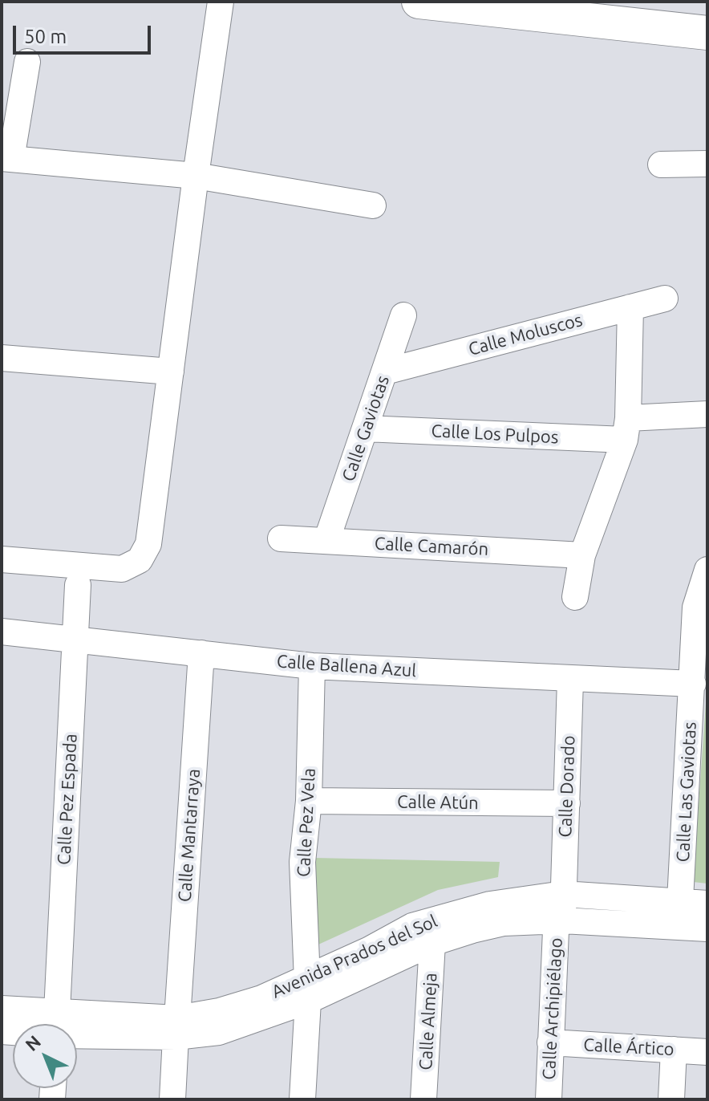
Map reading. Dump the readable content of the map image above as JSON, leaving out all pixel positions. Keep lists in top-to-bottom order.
{
  "streets": {
    "street": [
      "Calle Moluscos",
      "Calle Gaviotas",
      "Calle Los Pulpos",
      "Calle Camarón",
      "Calle Ballena Azul",
      "Calle Dorado",
      "Calle Las Gaviotas",
      "Calle Pez Espada",
      "Calle Atún",
      "Calle Pez Vela",
      "Calle Mantarraya",
      "Avenida Prados del Sol",
      "Calle Archipiélago",
      "Calle Almeja",
      "Calle Ártico"
    ]
  },
  "crossings": [
    ["Calle Moluscos", "Calle Gaviotas"],
    ["Calle Gaviotas", "Calle Los Pulpos"],
    ["Calle Gaviotas", "Calle Camarón"],
    ["Calle Ballena Azul", "Calle Dorado"],
    ["Calle Ballena Azul", "Calle Las Gaviotas"],
    ["Calle Ballena Azul", "Calle Pez Espada"],
    ["Calle Ballena Azul", "Calle Pez Vela"],
    ["Calle Ballena Azul", "Calle Mantarraya"],
    ["Calle Dorado", "Calle Atún"],
    ["Calle Dorado", "Avenida Prados del Sol"],
    ["Calle Dorado", "Calle Archipiélago"],
    ["Calle Las Gaviotas", "Avenida Prados del Sol"],
    ["Calle Atún", "Calle Pez Vela"],
    ["Calle Pez Vela", "Avenida Prados del Sol"],
    ["Calle Mantarraya", "Avenida Prados del Sol"],
    ["Avenida Prados del Sol", "Calle Archipiélago"],
    ["Avenida Prados del Sol", "Calle Almeja"],
    ["Calle Archipiélago", "Calle Ártico"]
  ],
  "scale_bar": "50 m",
  "north": "top left"
}
